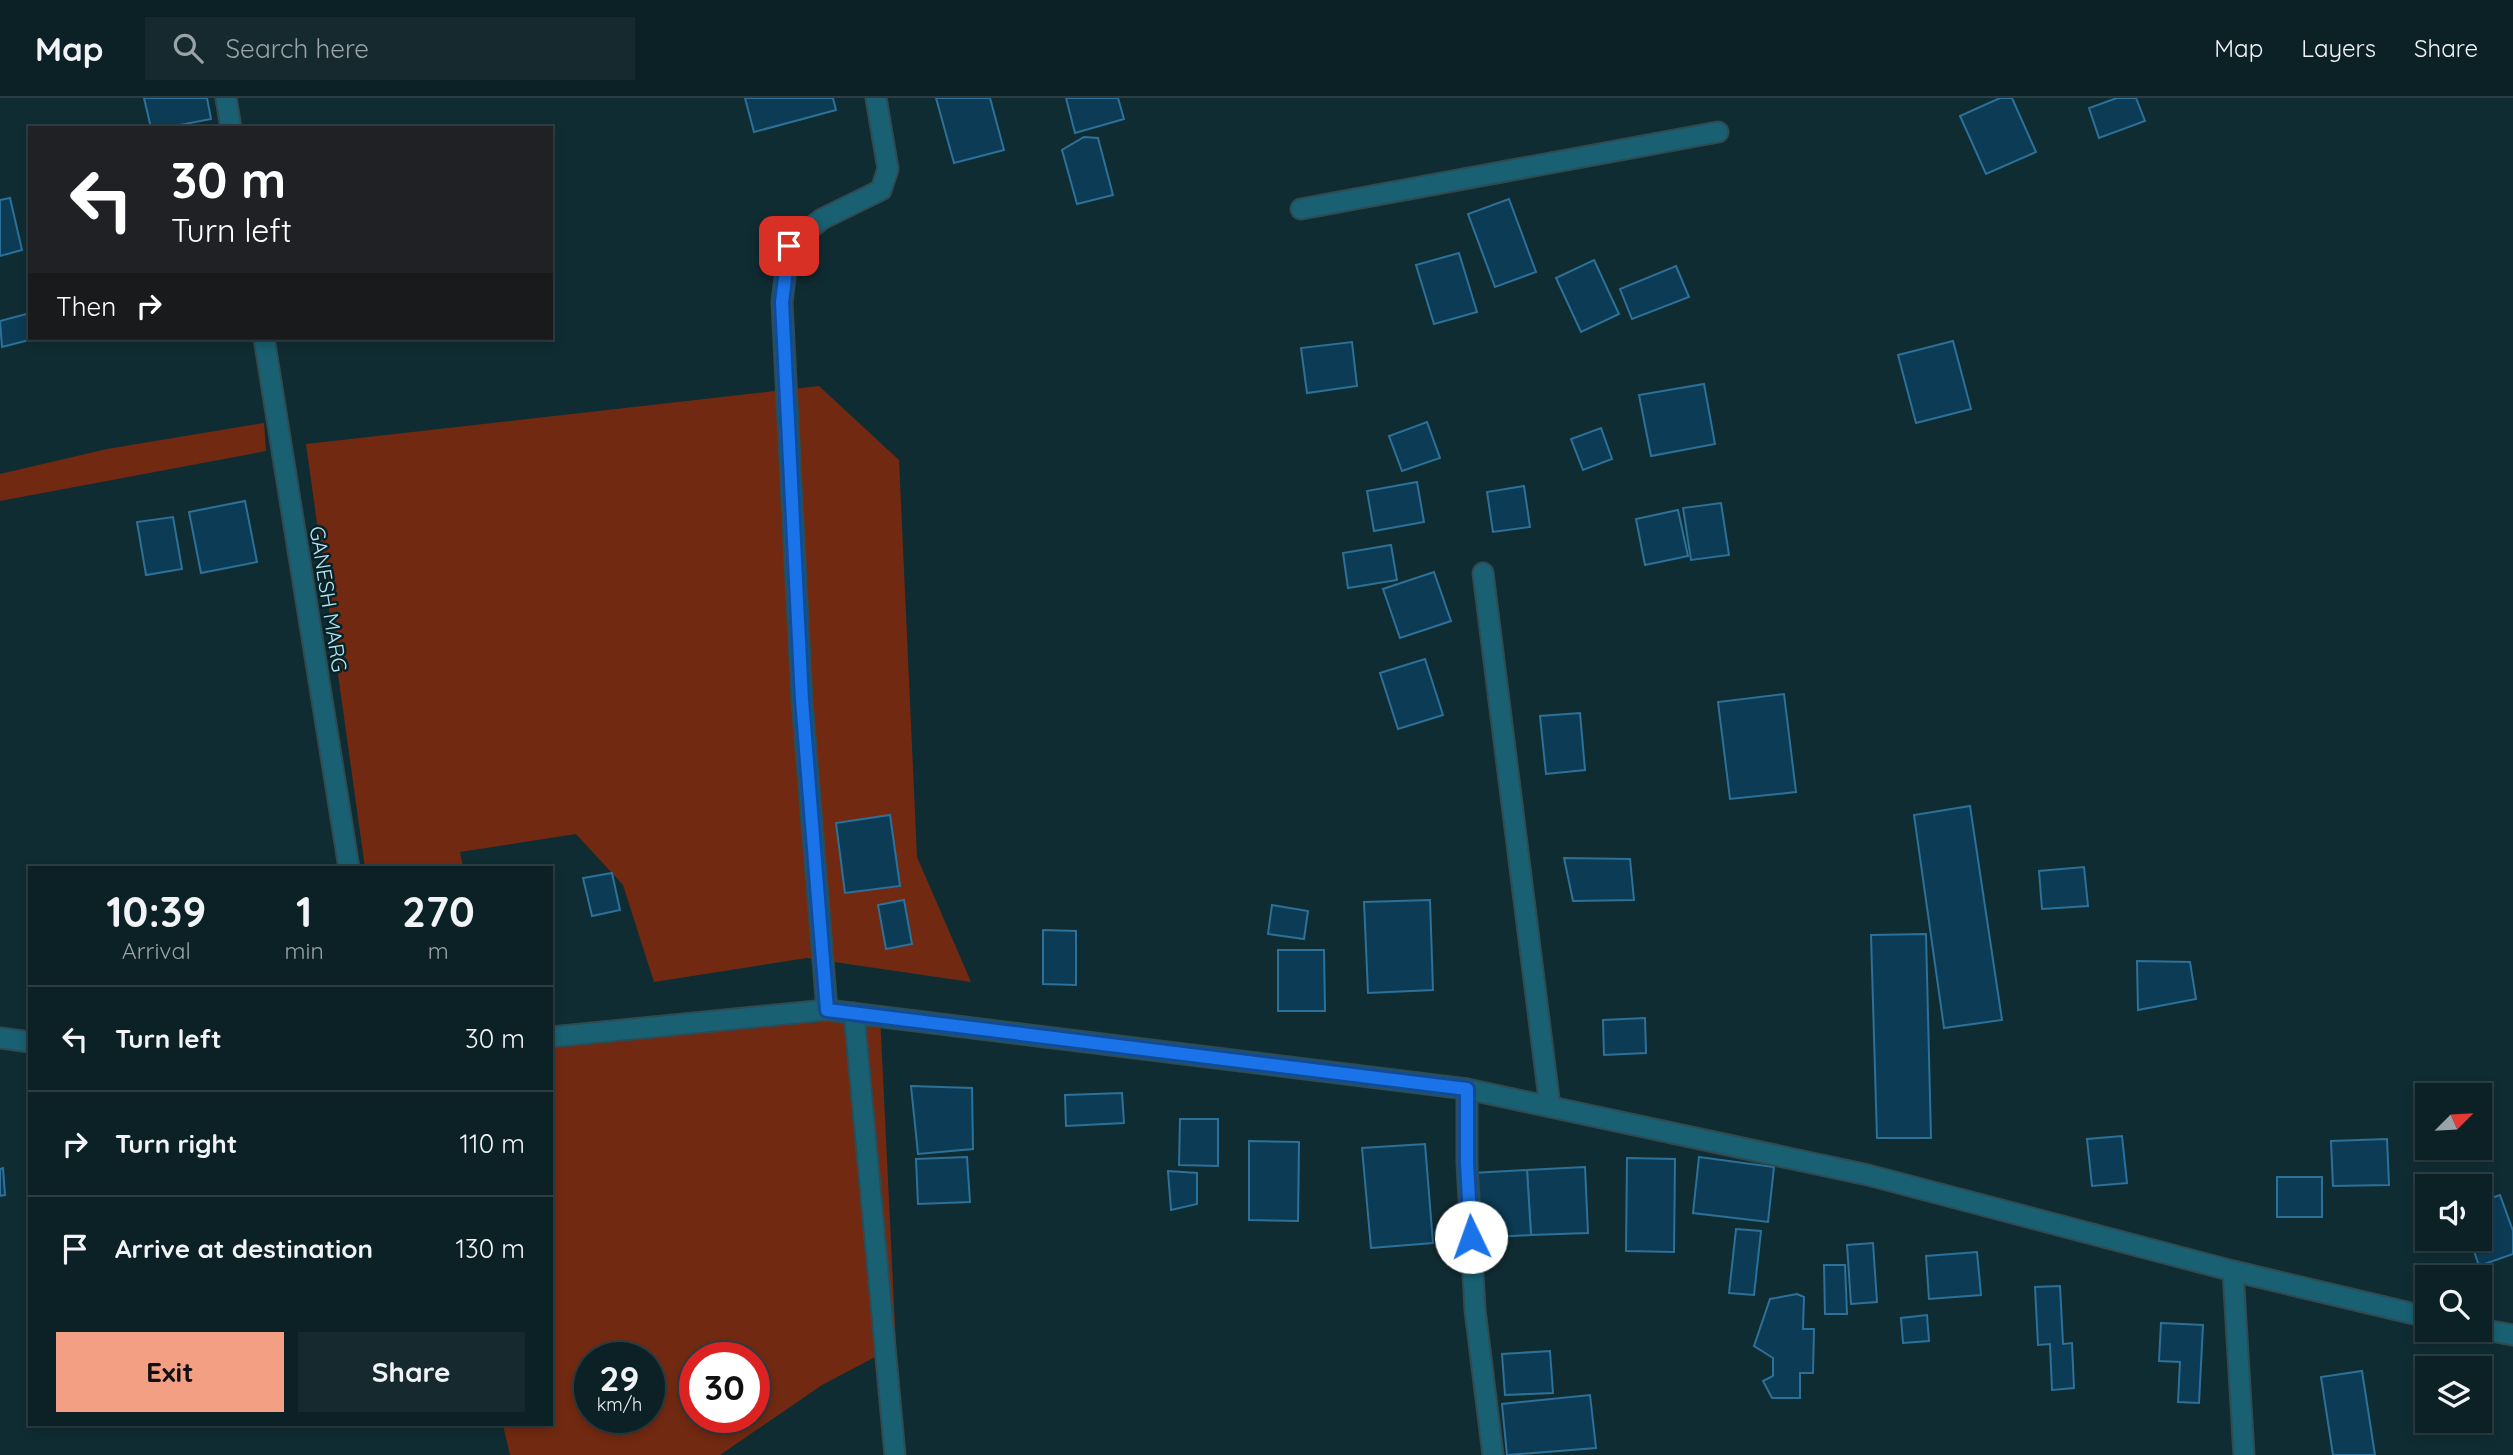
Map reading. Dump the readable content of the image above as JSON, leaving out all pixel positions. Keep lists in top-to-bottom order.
{
  "streets": {
    "street": ["GANESH MARG"]
  },
  "north": "top right",
  "page": {
    "header": "Map",
    "search": "Search here",
    "nav": ["Map", "Layers", "Share"],
    "turn": ["30 m", "Turn left"],
    "then": "Then",
    "eta": [
      "10:39",
      "Arrival",
      "1",
      "min",
      "270",
      "m"
    ],
    "list": [
      {
        "name": "Turn left",
        "value": "30 m"
      },
      {
        "name": "Turn right",
        "value": "110 m"
      },
      {
        "name": "Arrive at destination",
        "value": "130 m"
      }
    ],
    "buttons": ["Exit", "Share"],
    "speed": "29 km/h",
    "limit": "30"
  }
}
